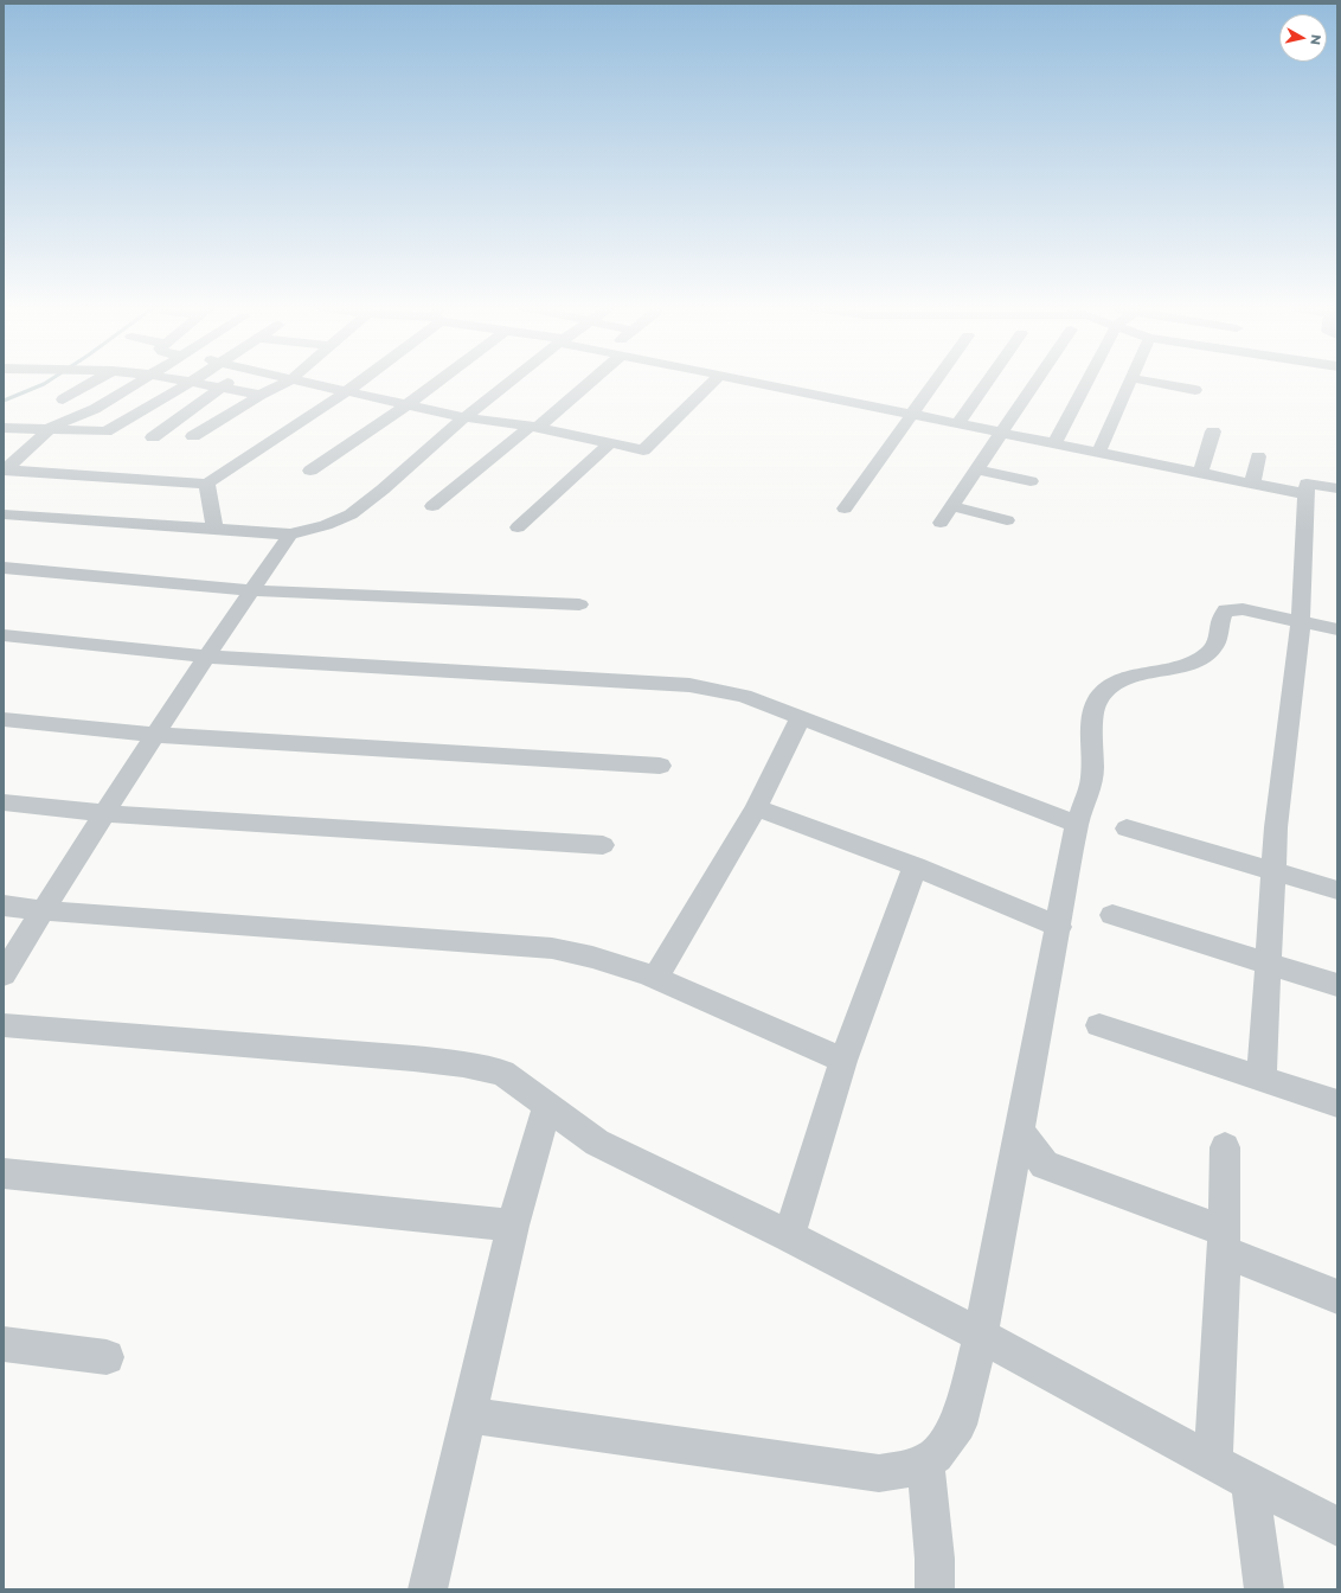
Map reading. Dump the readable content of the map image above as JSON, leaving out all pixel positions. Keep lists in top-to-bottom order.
{
  "north": "right"
}
